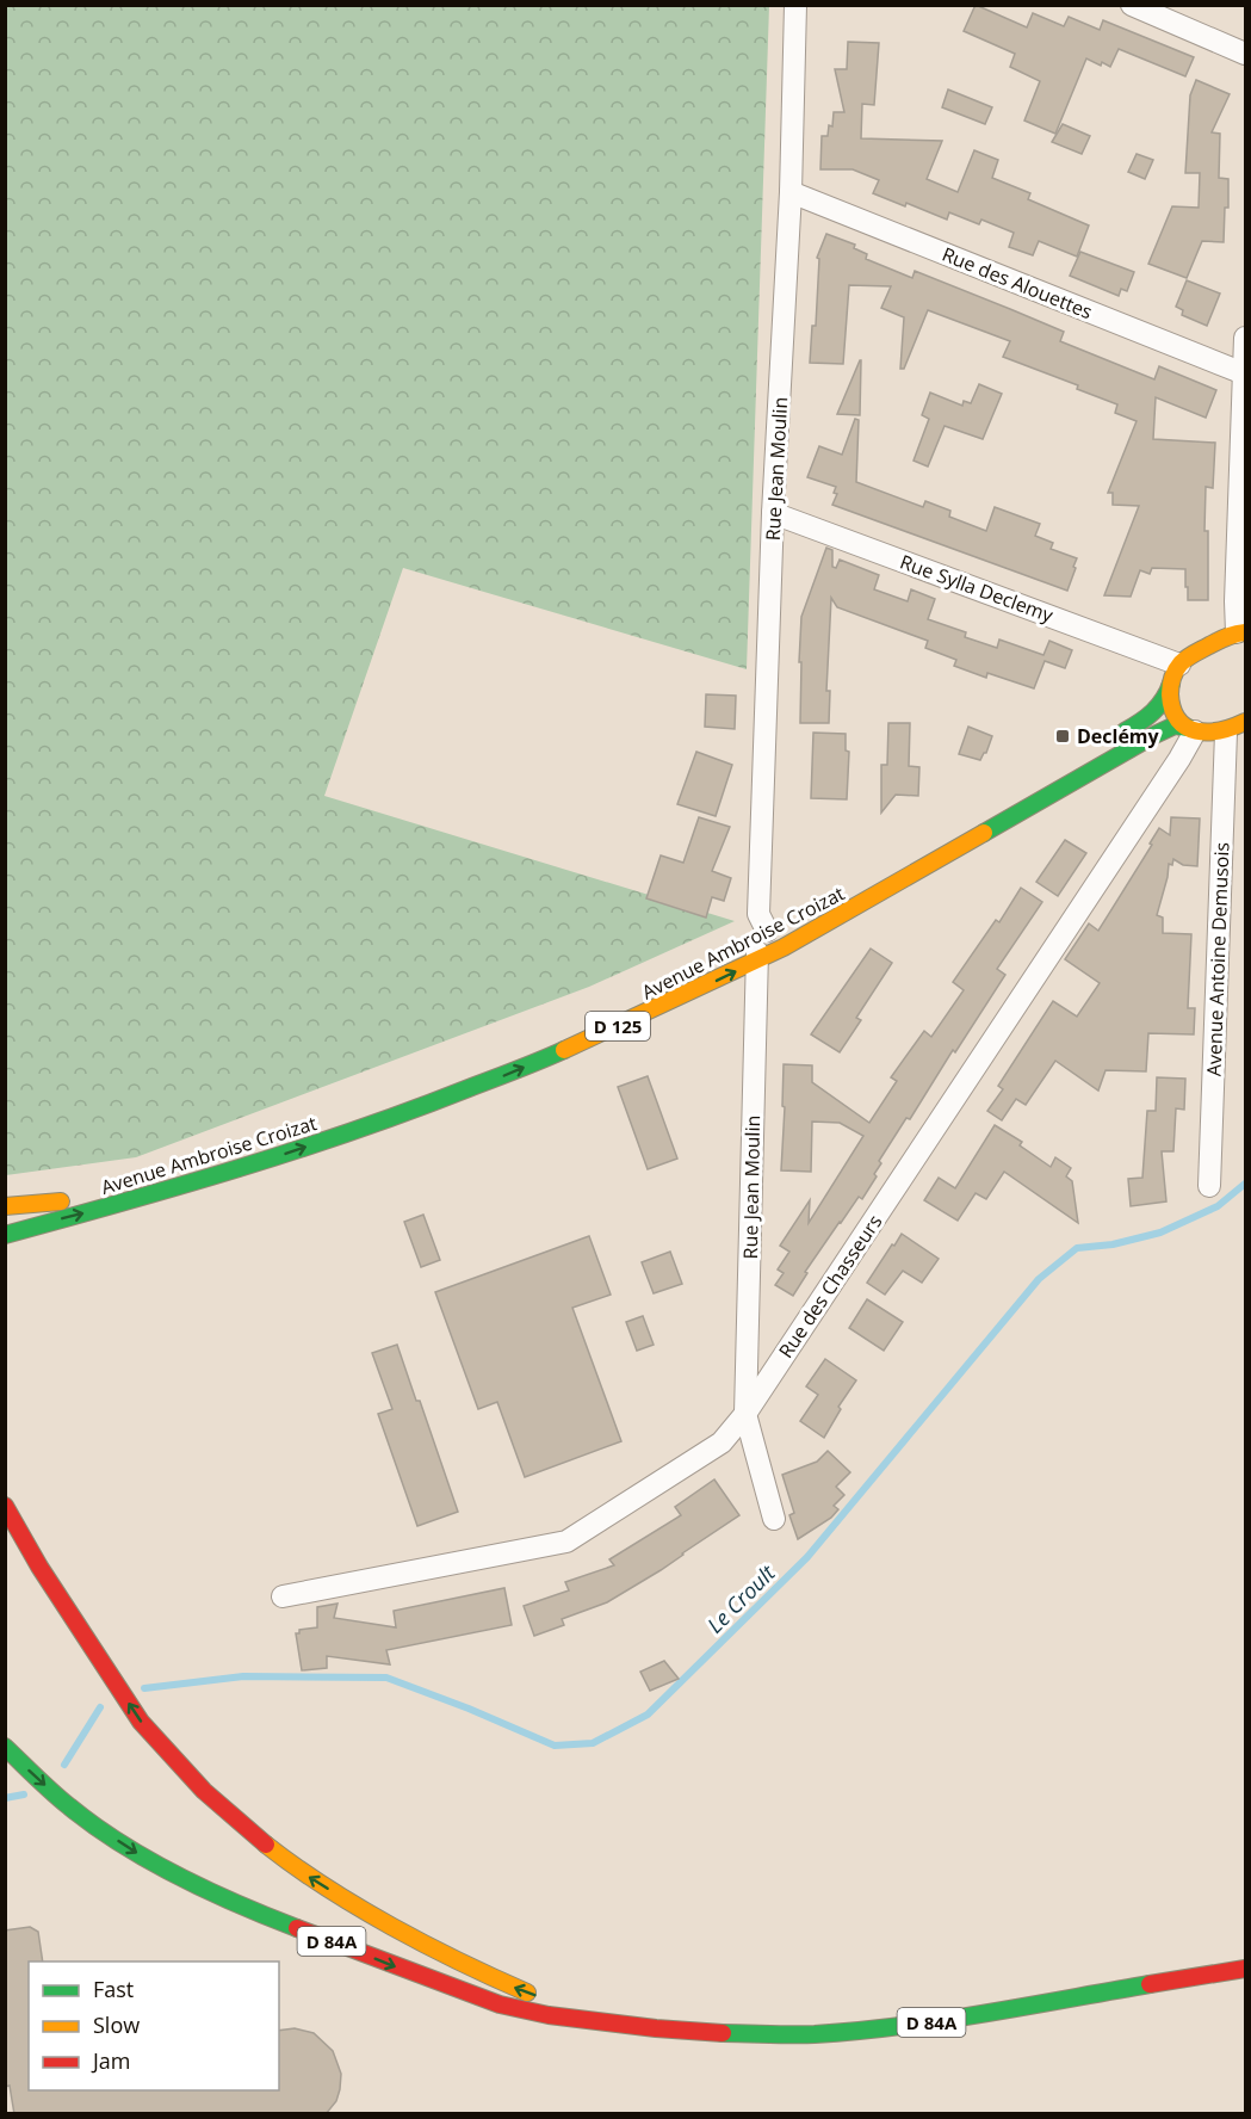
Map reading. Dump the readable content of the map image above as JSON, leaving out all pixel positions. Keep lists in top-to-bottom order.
{
  "streets": {
    "main road": ["Avenue Ambroise Croizat", "D 125", "D 84A"],
    "street": [
      "Rue des Alouettes",
      "Rue Jean Moulin",
      "Rue Sylla Declemy",
      "Avenue Antoine Demusois",
      "Rue des Chasseurs"
    ]
  },
  "crossings": [
    ["Rue des Alouettes", "Rue Jean Moulin"],
    ["Rue Jean Moulin", "Rue Sylla Declemy"],
    ["Rue Jean Moulin", "Avenue Ambroise Croizat"],
    ["Rue Jean Moulin", "Rue des Chasseurs"],
    ["Avenue Ambroise Croizat", "Avenue Antoine Demusois"],
    ["Avenue Ambroise Croizat", "Rue des Chasseurs"]
  ],
  "water": ["Le Croult"],
  "places": {
    "transit": ["Declémy"]
  },
  "legend": ["Fast", "Slow", "Jam"]
}
